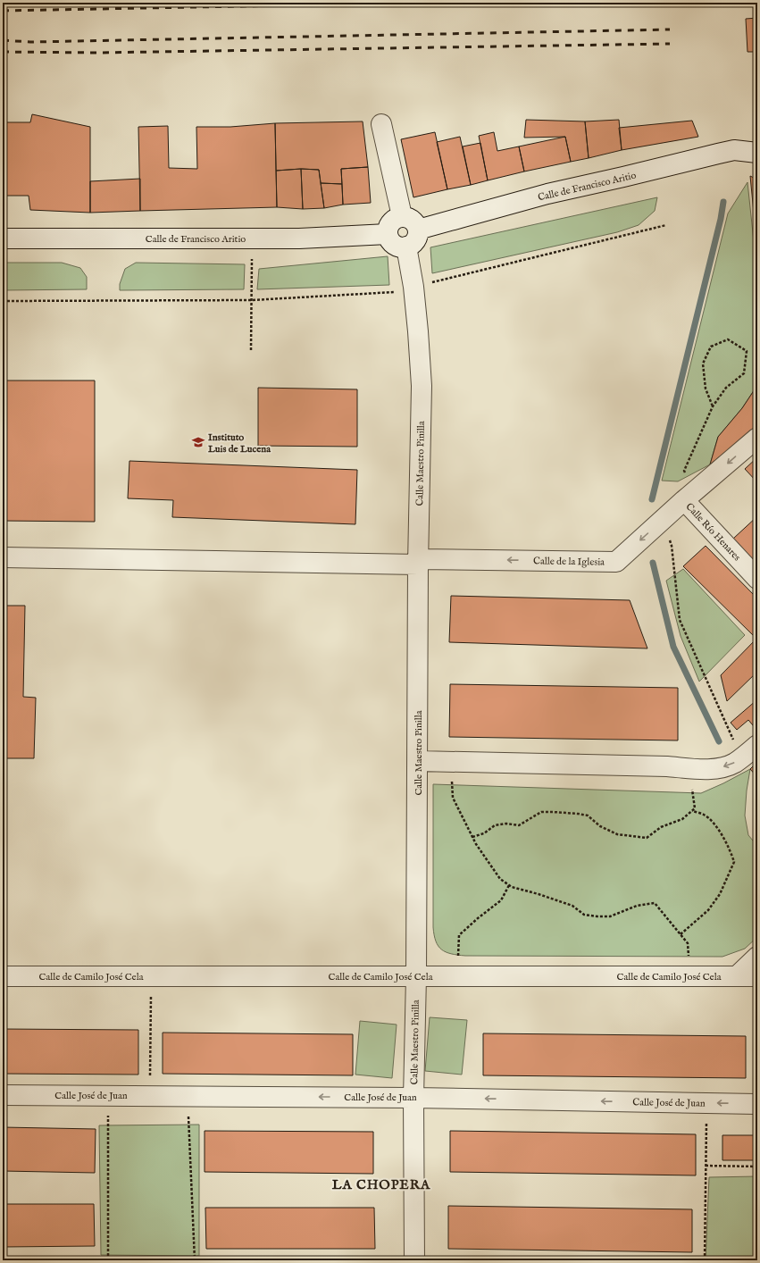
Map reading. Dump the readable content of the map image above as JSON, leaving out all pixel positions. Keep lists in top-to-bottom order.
{
  "streets": {
    "street": [
      "Calle de Francisco Aritio",
      "Calle Maestro Pinilla",
      "Calle Río Henares",
      "Calle de la Iglesia",
      "Calle de Camilo José Cela",
      "Calle José de Juan"
    ]
  },
  "crossings": [
    ["Calle de Francisco Aritio", "Calle Maestro Pinilla"],
    ["Calle Maestro Pinilla", "Calle de la Iglesia"],
    ["Calle Maestro Pinilla", "Calle de Camilo José Cela"],
    ["Calle Maestro Pinilla", "Calle José de Juan"],
    ["Calle Río Henares", "Calle de la Iglesia"]
  ],
  "one_way": ["Calle de la Iglesia", "Calle José de Juan"],
  "districts": ["LA CHOPERA"],
  "places": {
    "school or university": ["Instituto Luis de Lucena"]
  }
}
